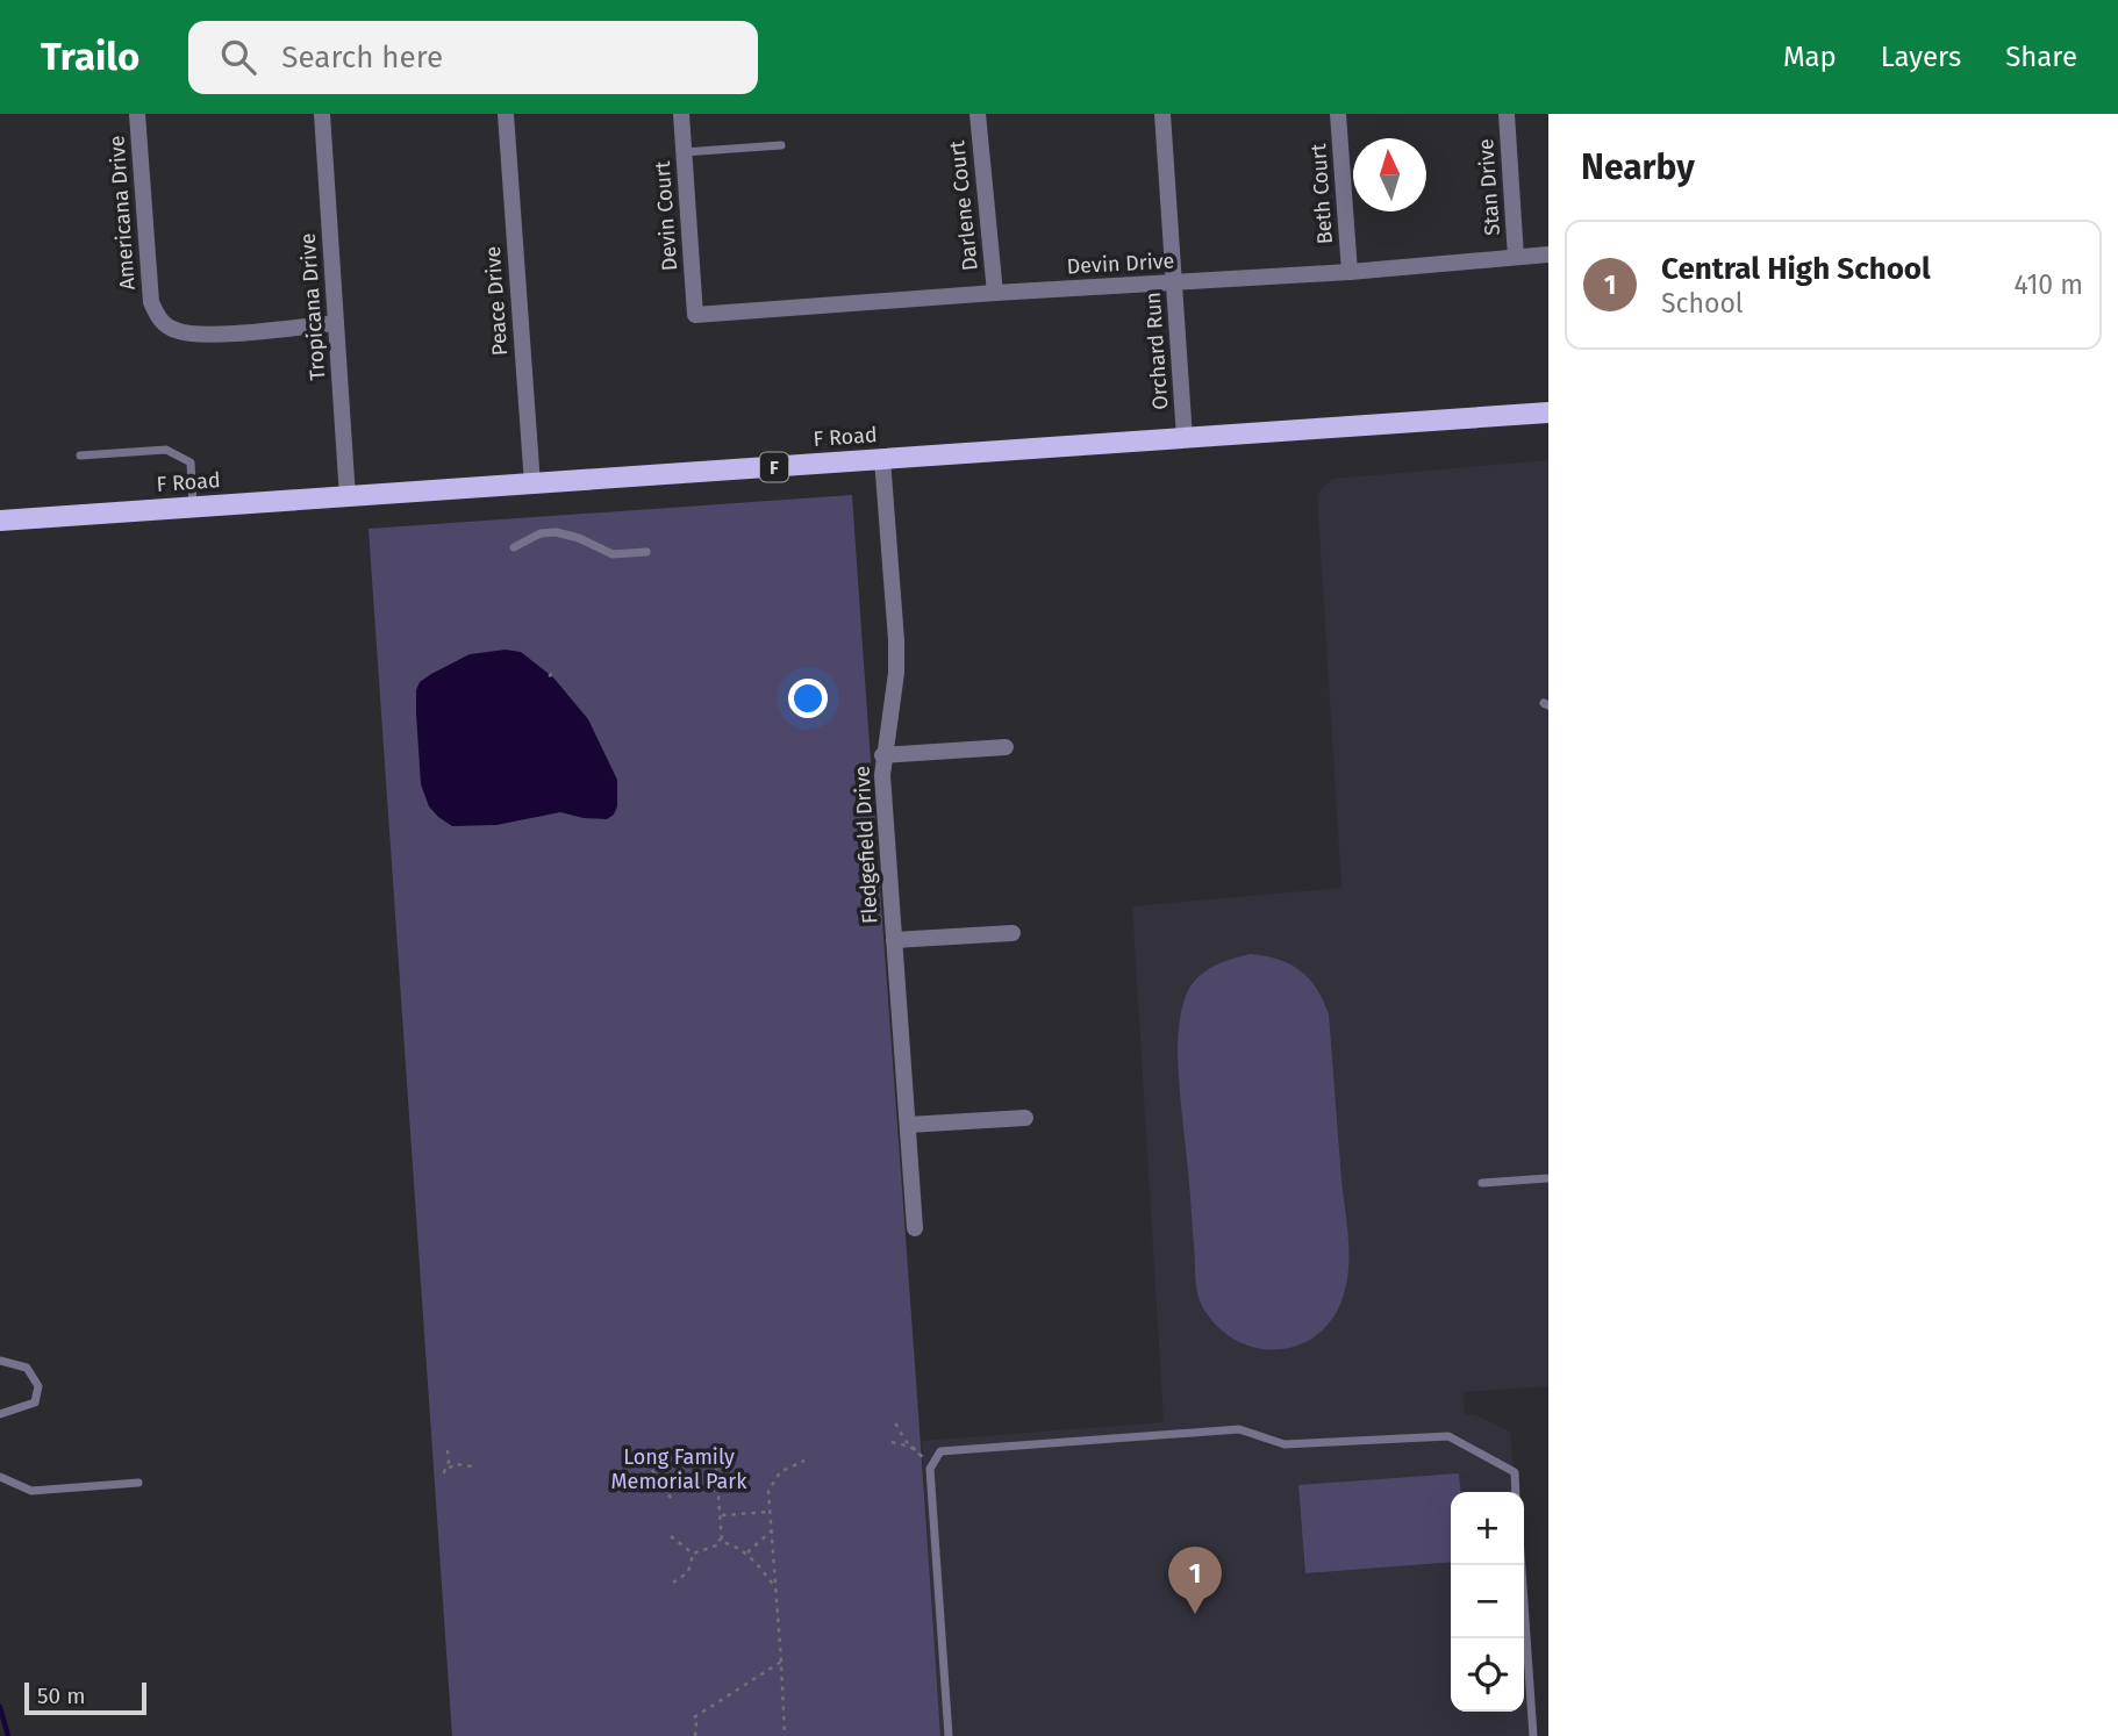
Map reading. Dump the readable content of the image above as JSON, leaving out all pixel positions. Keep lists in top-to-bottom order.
{
  "streets": {
    "main road": ["F Road", "F"],
    "street": [
      "Stan Drive",
      "Beth Court",
      "Darlene Court",
      "Americana Drive",
      "Devin Court",
      "Devin Drive",
      "Peace Drive",
      "Tropicana Drive",
      "Orchard Run",
      "Fledgefield Drive"
    ]
  },
  "crossings": [
    ["Stan Drive", "Devin Drive"],
    ["Beth Court", "Devin Drive"],
    ["Darlene Court", "Devin Drive"],
    ["Americana Drive", "Tropicana Drive"],
    ["Devin Court", "Devin Drive"],
    ["Devin Drive", "Orchard Run"],
    ["Peace Drive", "F Road"],
    ["Tropicana Drive", "F Road"],
    ["Orchard Run", "F Road"],
    ["F Road", "Fledgefield Drive"]
  ],
  "parks": ["Long Family Memorial Park"],
  "scale_bar": "50 m",
  "north": "top",
  "page": {
    "header": "Trailo",
    "search": "Search here",
    "nav": ["Map", "Layers", "Share"],
    "heading": "Nearby",
    "list": [
      {
        "mark": "1",
        "name": "Central High School",
        "note": "School",
        "value": "410 m"
      }
    ],
    "map_buttons": ["+", "−"],
    "pins": "1",
    "scale": "50 m"
  }
}
